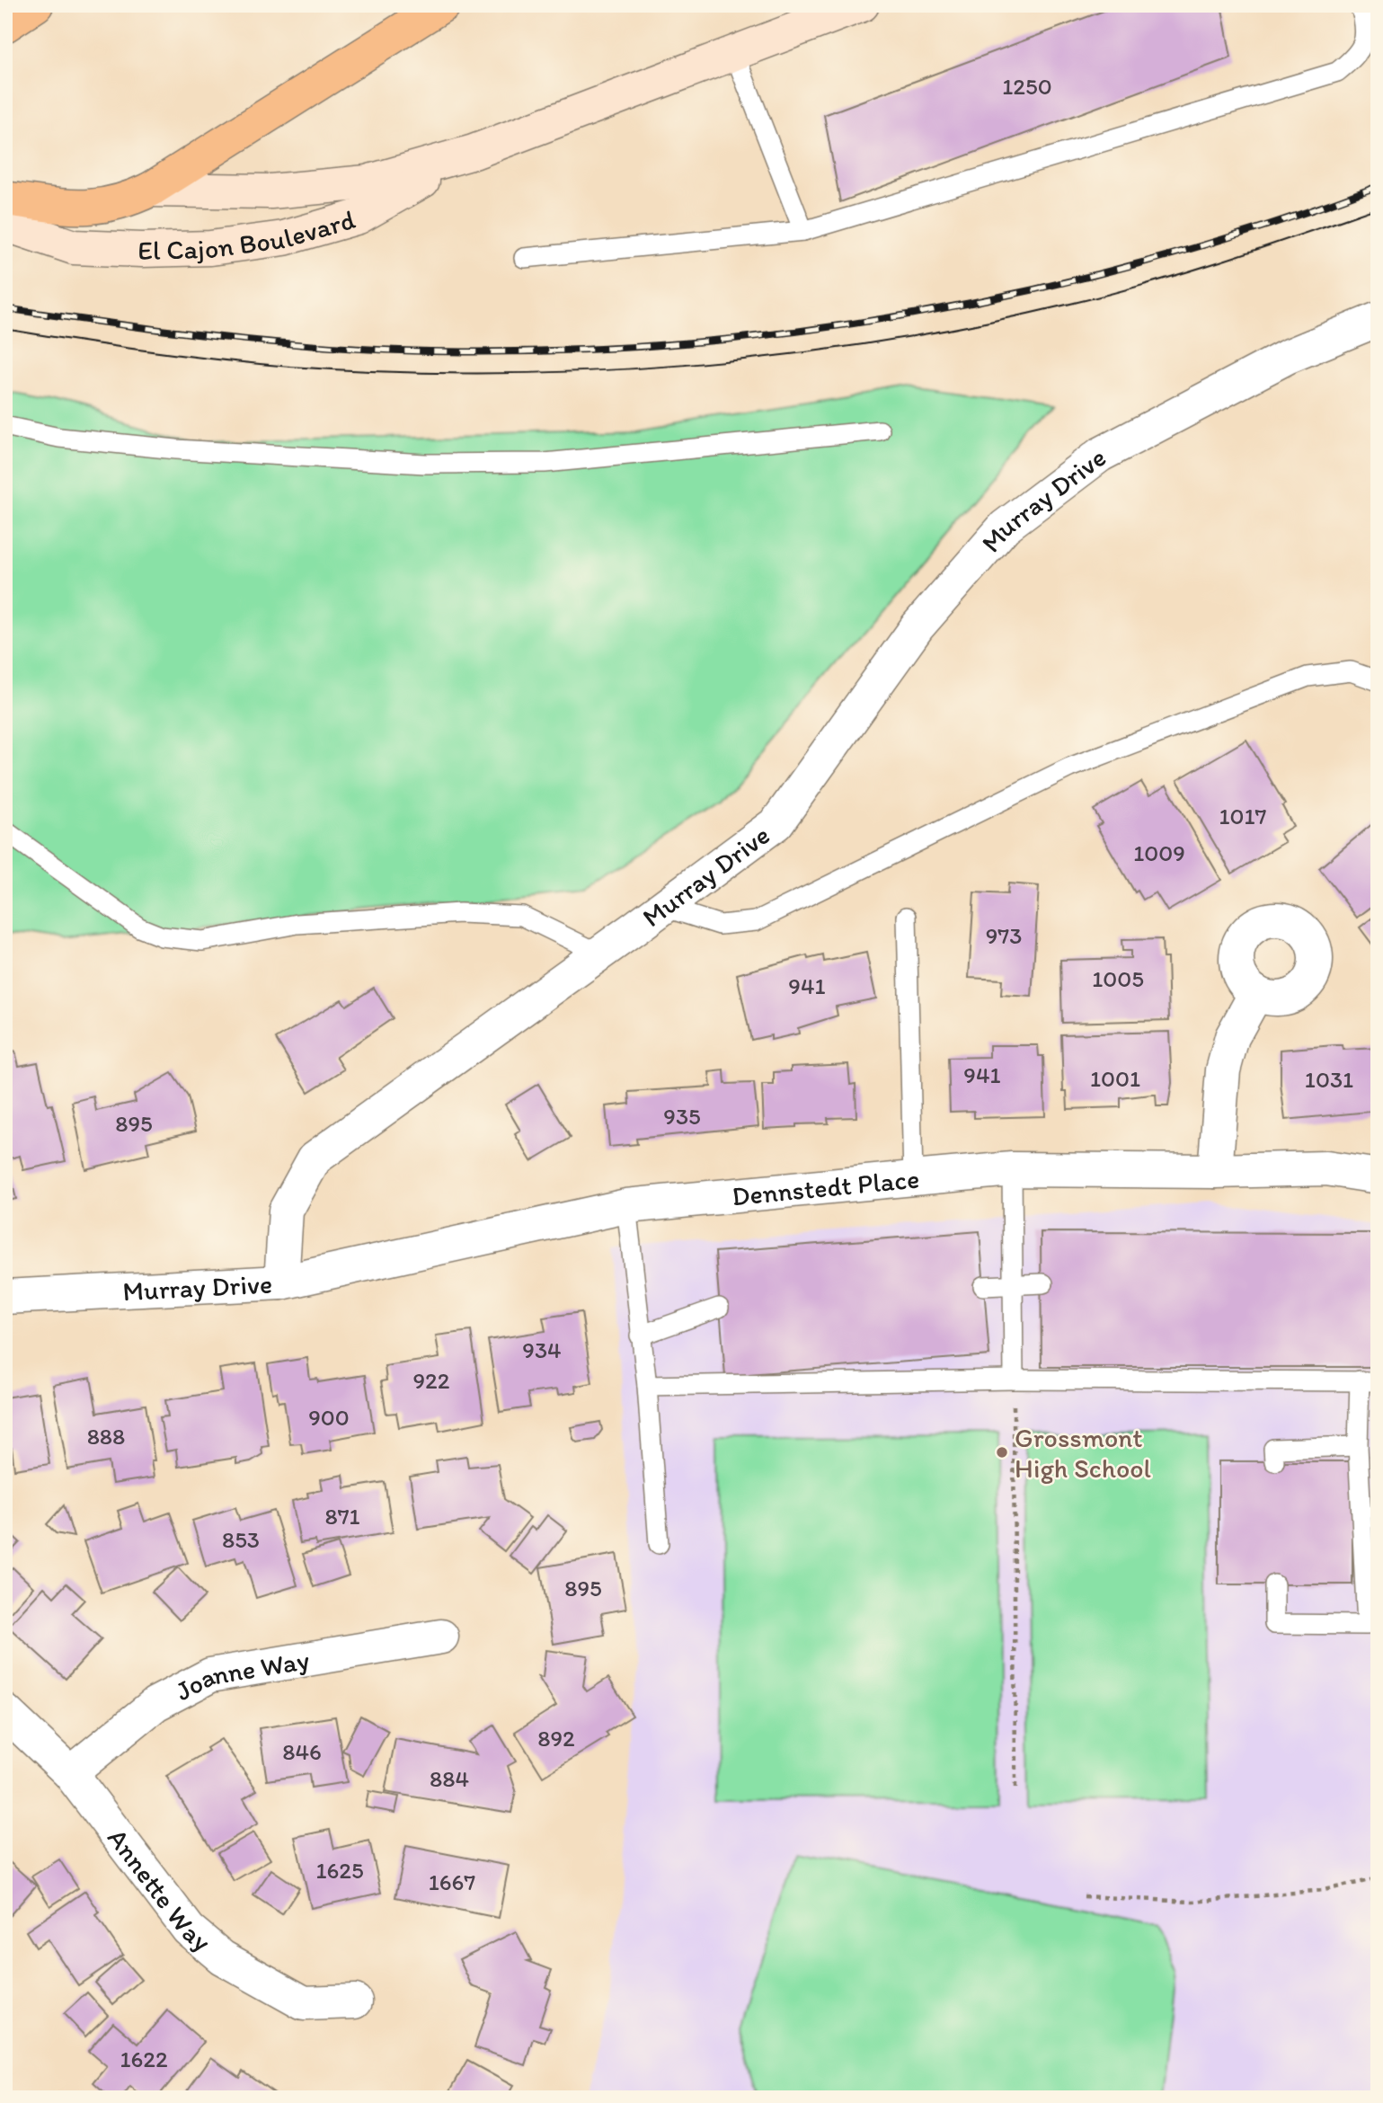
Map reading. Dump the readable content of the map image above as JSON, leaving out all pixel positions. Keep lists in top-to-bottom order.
{
  "streets": {
    "main road": ["El Cajon Boulevard"],
    "street": [
      "Murray Drive",
      "Dennstedt Place",
      "Joanne Way",
      "Annette Way"
    ]
  },
  "crossings": [
    ["Murray Drive", "Dennstedt Place"],
    ["Joanne Way", "Annette Way"]
  ],
  "places": ["Grossmont High School"],
  "house_numbers": [
    "1250",
    "1017",
    "1009",
    "973",
    "1005",
    "941",
    "941",
    "1001",
    "1031",
    "935",
    "895",
    "934",
    "922",
    "900",
    "888",
    "871",
    "853",
    "895",
    "892",
    "846",
    "884",
    "1625",
    "1667",
    "1622"
  ]
}
